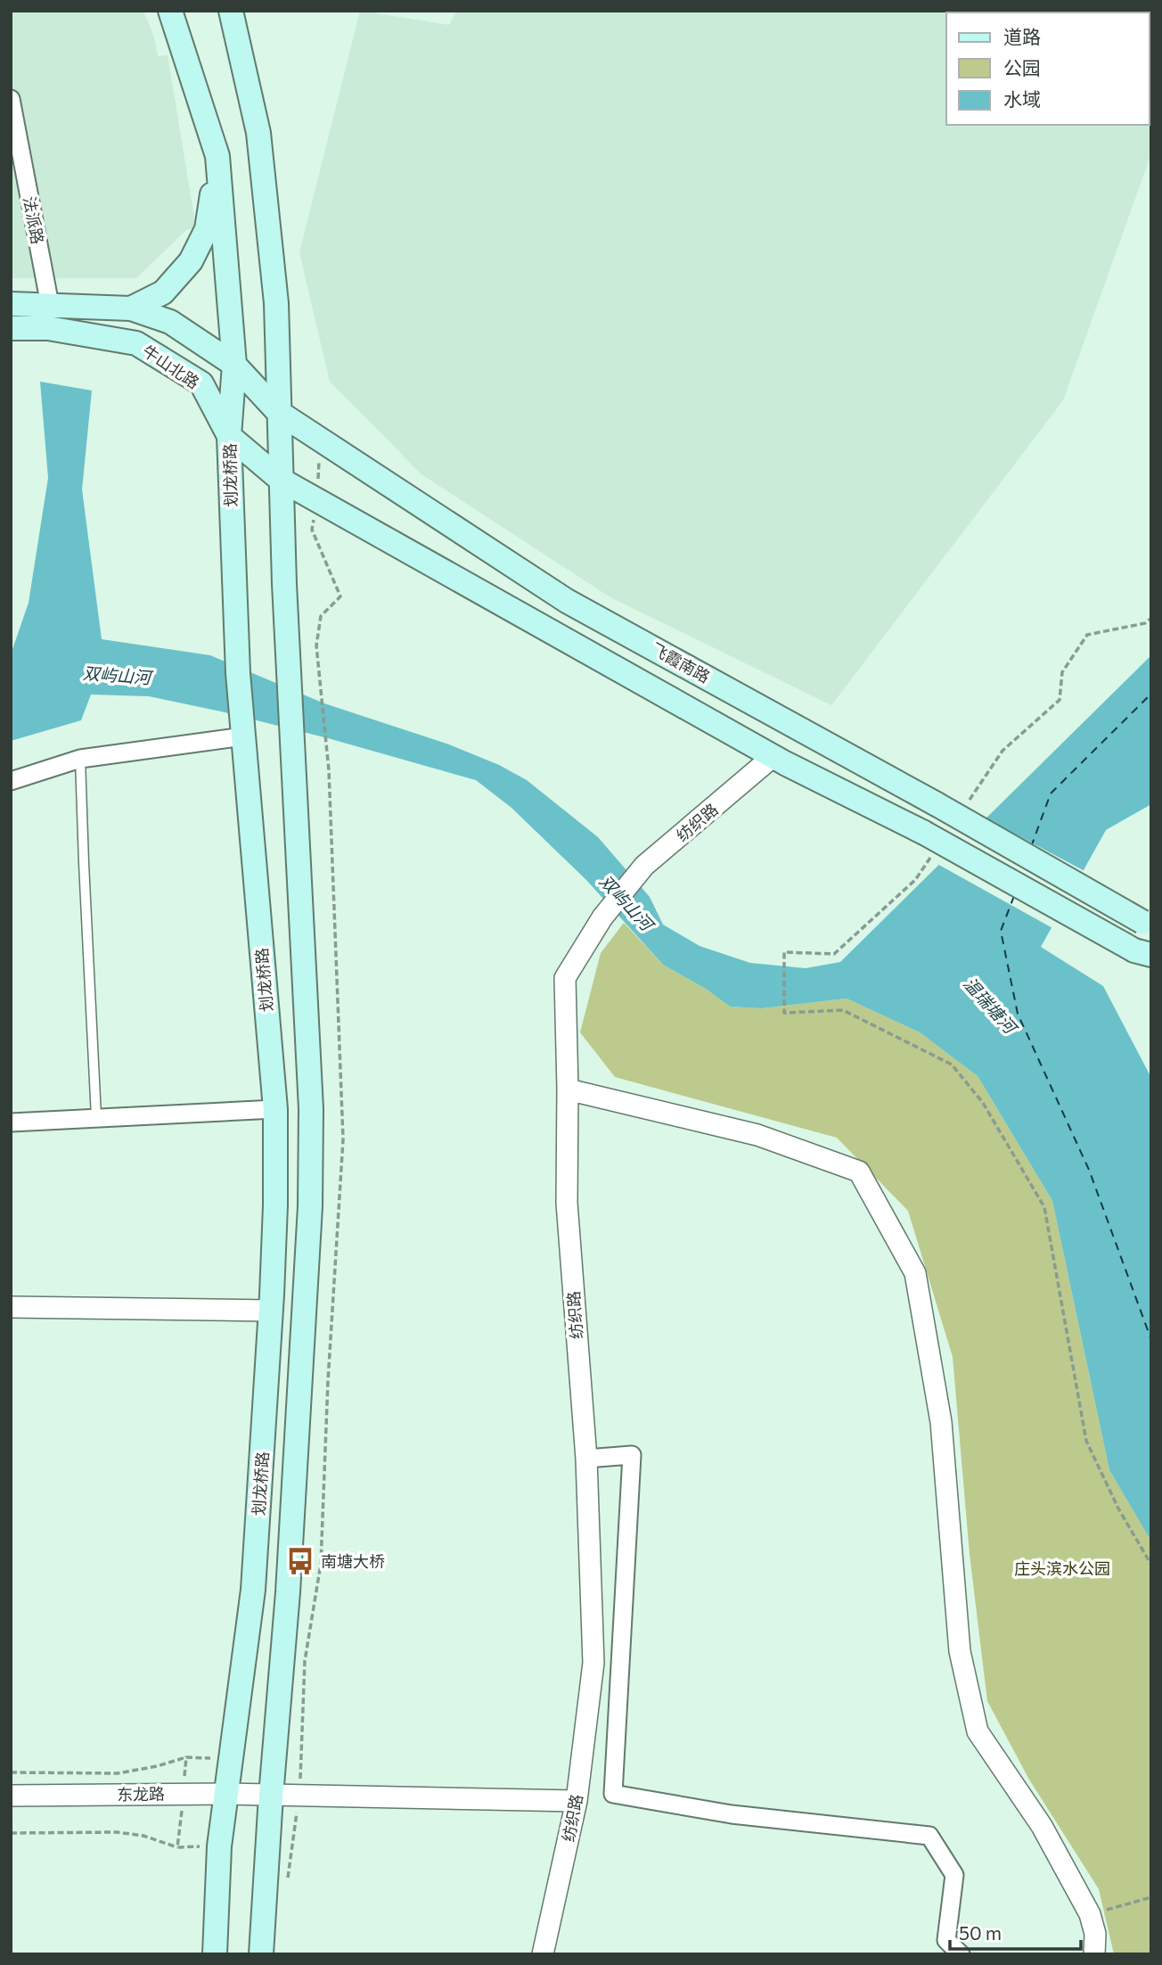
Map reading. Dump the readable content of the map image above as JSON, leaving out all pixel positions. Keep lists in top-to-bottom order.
{
  "streets": {
    "main road": ["牛山北路", "划龙桥路", "飞霞南路"],
    "street": ["法派路", "纺织路", "东龙路"]
  },
  "crossings": [
    ["牛山北路", "划龙桥路"],
    ["划龙桥路", "飞霞南路"],
    ["划龙桥路", "东龙路"],
    ["纺织路", "东龙路"]
  ],
  "water": ["双屿山河", "温瑞塘河"],
  "parks": ["庄头滨水公园"],
  "places": {
    "bus stop": ["南塘大桥"]
  },
  "legend": ["道路", "公园", "水域"],
  "scale_bar": "50 m"
}
